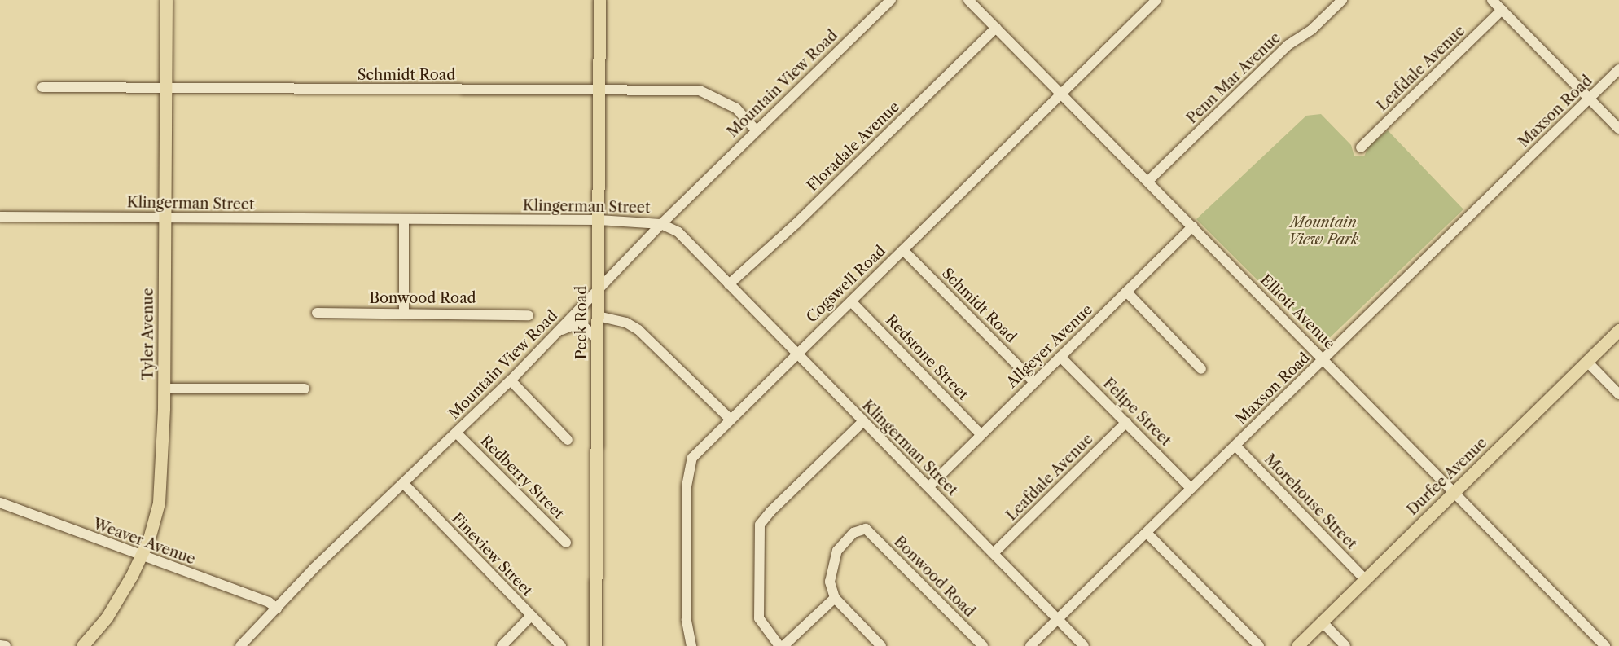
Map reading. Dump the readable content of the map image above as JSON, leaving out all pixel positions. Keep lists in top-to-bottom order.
{
  "streets": {
    "main road": ["Peck Road", "Tyler Avenue", "Durfee Avenue"],
    "street": [
      "Leafdale Avenue",
      "Schmidt Road",
      "Penn Mar Avenue",
      "Mountain View Road",
      "Maxson Road",
      "Floradale Avenue",
      "Klingerman Street",
      "Cogswell Road",
      "Bonwood Road",
      "Elliott Avenue",
      "Allgeyer Avenue",
      "Redstone Street",
      "Felipe Street",
      "Redberry Street",
      "Morehouse Street",
      "Weaver Avenue",
      "Fineview Street"
    ]
  },
  "crossings": [
    ["Leafdale Avenue", "Klingerman Street"],
    ["Leafdale Avenue", "Felipe Street"],
    ["Schmidt Road", "Mountain View Road"],
    ["Schmidt Road", "Cogswell Road"],
    ["Schmidt Road", "Peck Road"],
    ["Schmidt Road", "Tyler Avenue"],
    ["Schmidt Road", "Allgeyer Avenue"],
    ["Penn Mar Avenue", "Elliott Avenue"],
    ["Mountain View Road", "Klingerman Street"],
    ["Mountain View Road", "Peck Road"],
    ["Mountain View Road", "Redberry Street"],
    ["Mountain View Road", "Weaver Avenue"],
    ["Mountain View Road", "Fineview Street"],
    ["Maxson Road", "Klingerman Street"],
    ["Maxson Road", "Elliott Avenue"],
    ["Maxson Road", "Felipe Street"],
    ["Maxson Road", "Morehouse Street"],
    ["Floradale Avenue", "Klingerman Street"],
    ["Floradale Avenue", "Elliott Avenue"],
    ["Klingerman Street", "Cogswell Road"],
    ["Klingerman Street", "Peck Road"],
    ["Klingerman Street", "Tyler Avenue"],
    ["Klingerman Street", "Allgeyer Avenue"],
    ["Cogswell Road", "Elliott Avenue"],
    ["Cogswell Road", "Redstone Street"],
    ["Elliott Avenue", "Allgeyer Avenue"],
    ["Elliott Avenue", "Durfee Avenue"],
    ["Tyler Avenue", "Weaver Avenue"],
    ["Allgeyer Avenue", "Redstone Street"],
    ["Allgeyer Avenue", "Felipe Street"],
    ["Durfee Avenue", "Morehouse Street"]
  ],
  "parks": ["Mountain View Park"]
}
